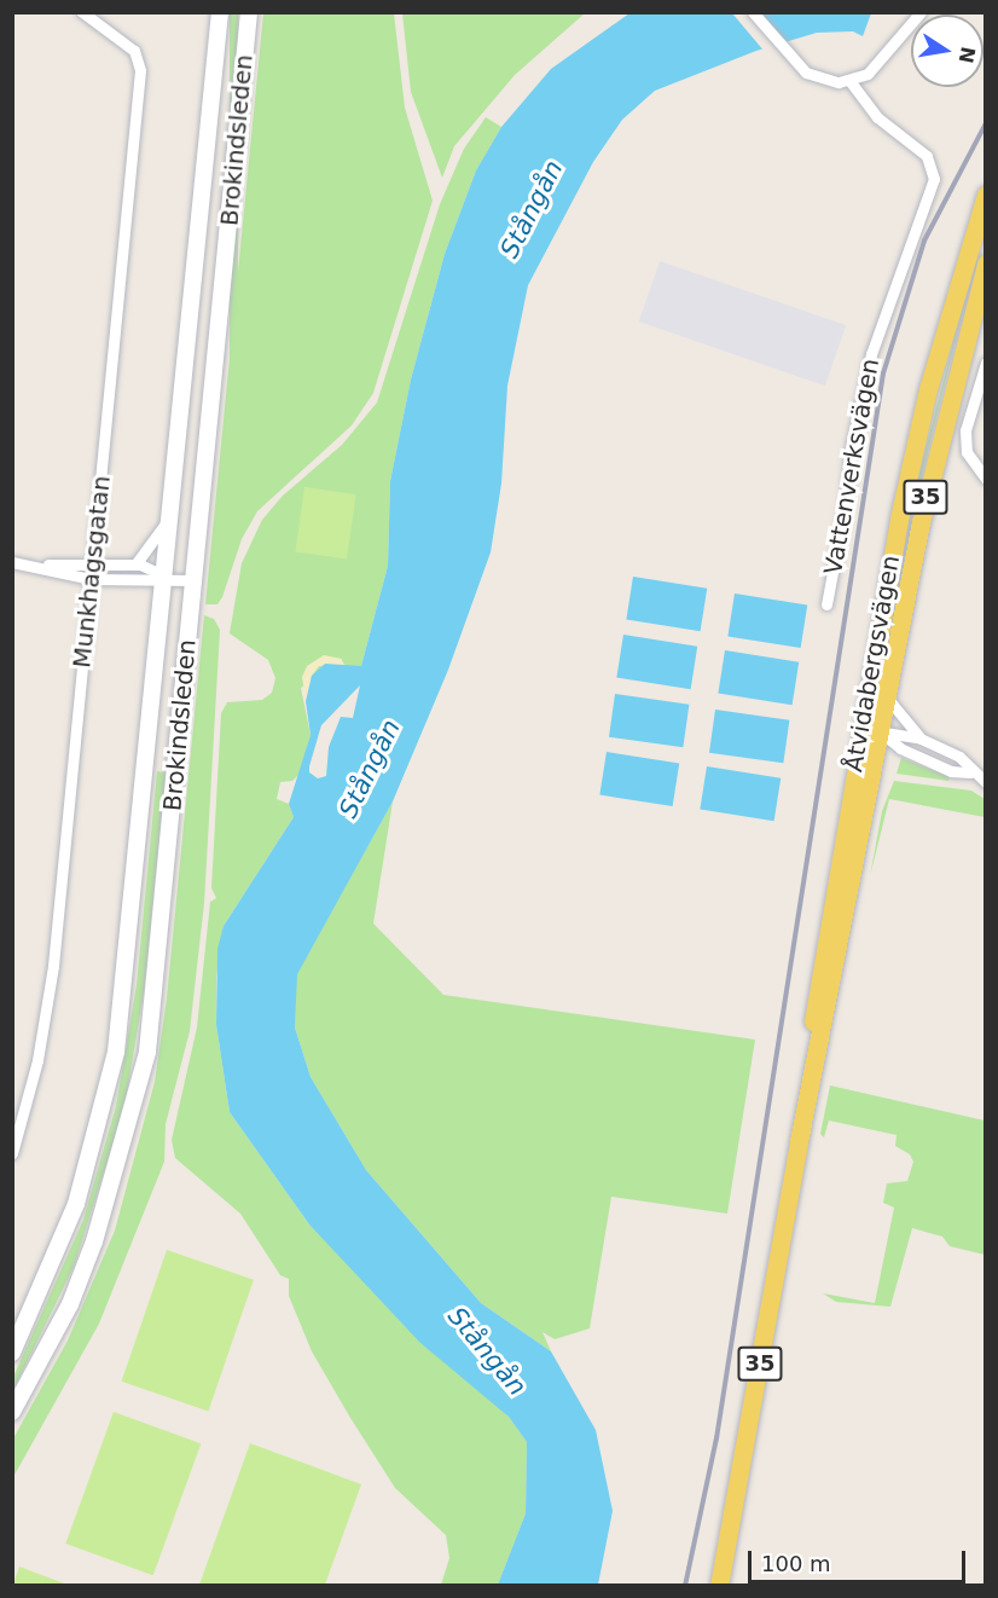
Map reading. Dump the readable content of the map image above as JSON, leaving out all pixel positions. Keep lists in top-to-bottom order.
{
  "streets": {
    "main road": ["Brokindsleden", "35", "Åtvidabergsvägen"],
    "street": ["Vattenverksvägen", "Munkhagsgatan"]
  },
  "water": ["Stångån"],
  "scale_bar": "100 m",
  "north": "right"
}
